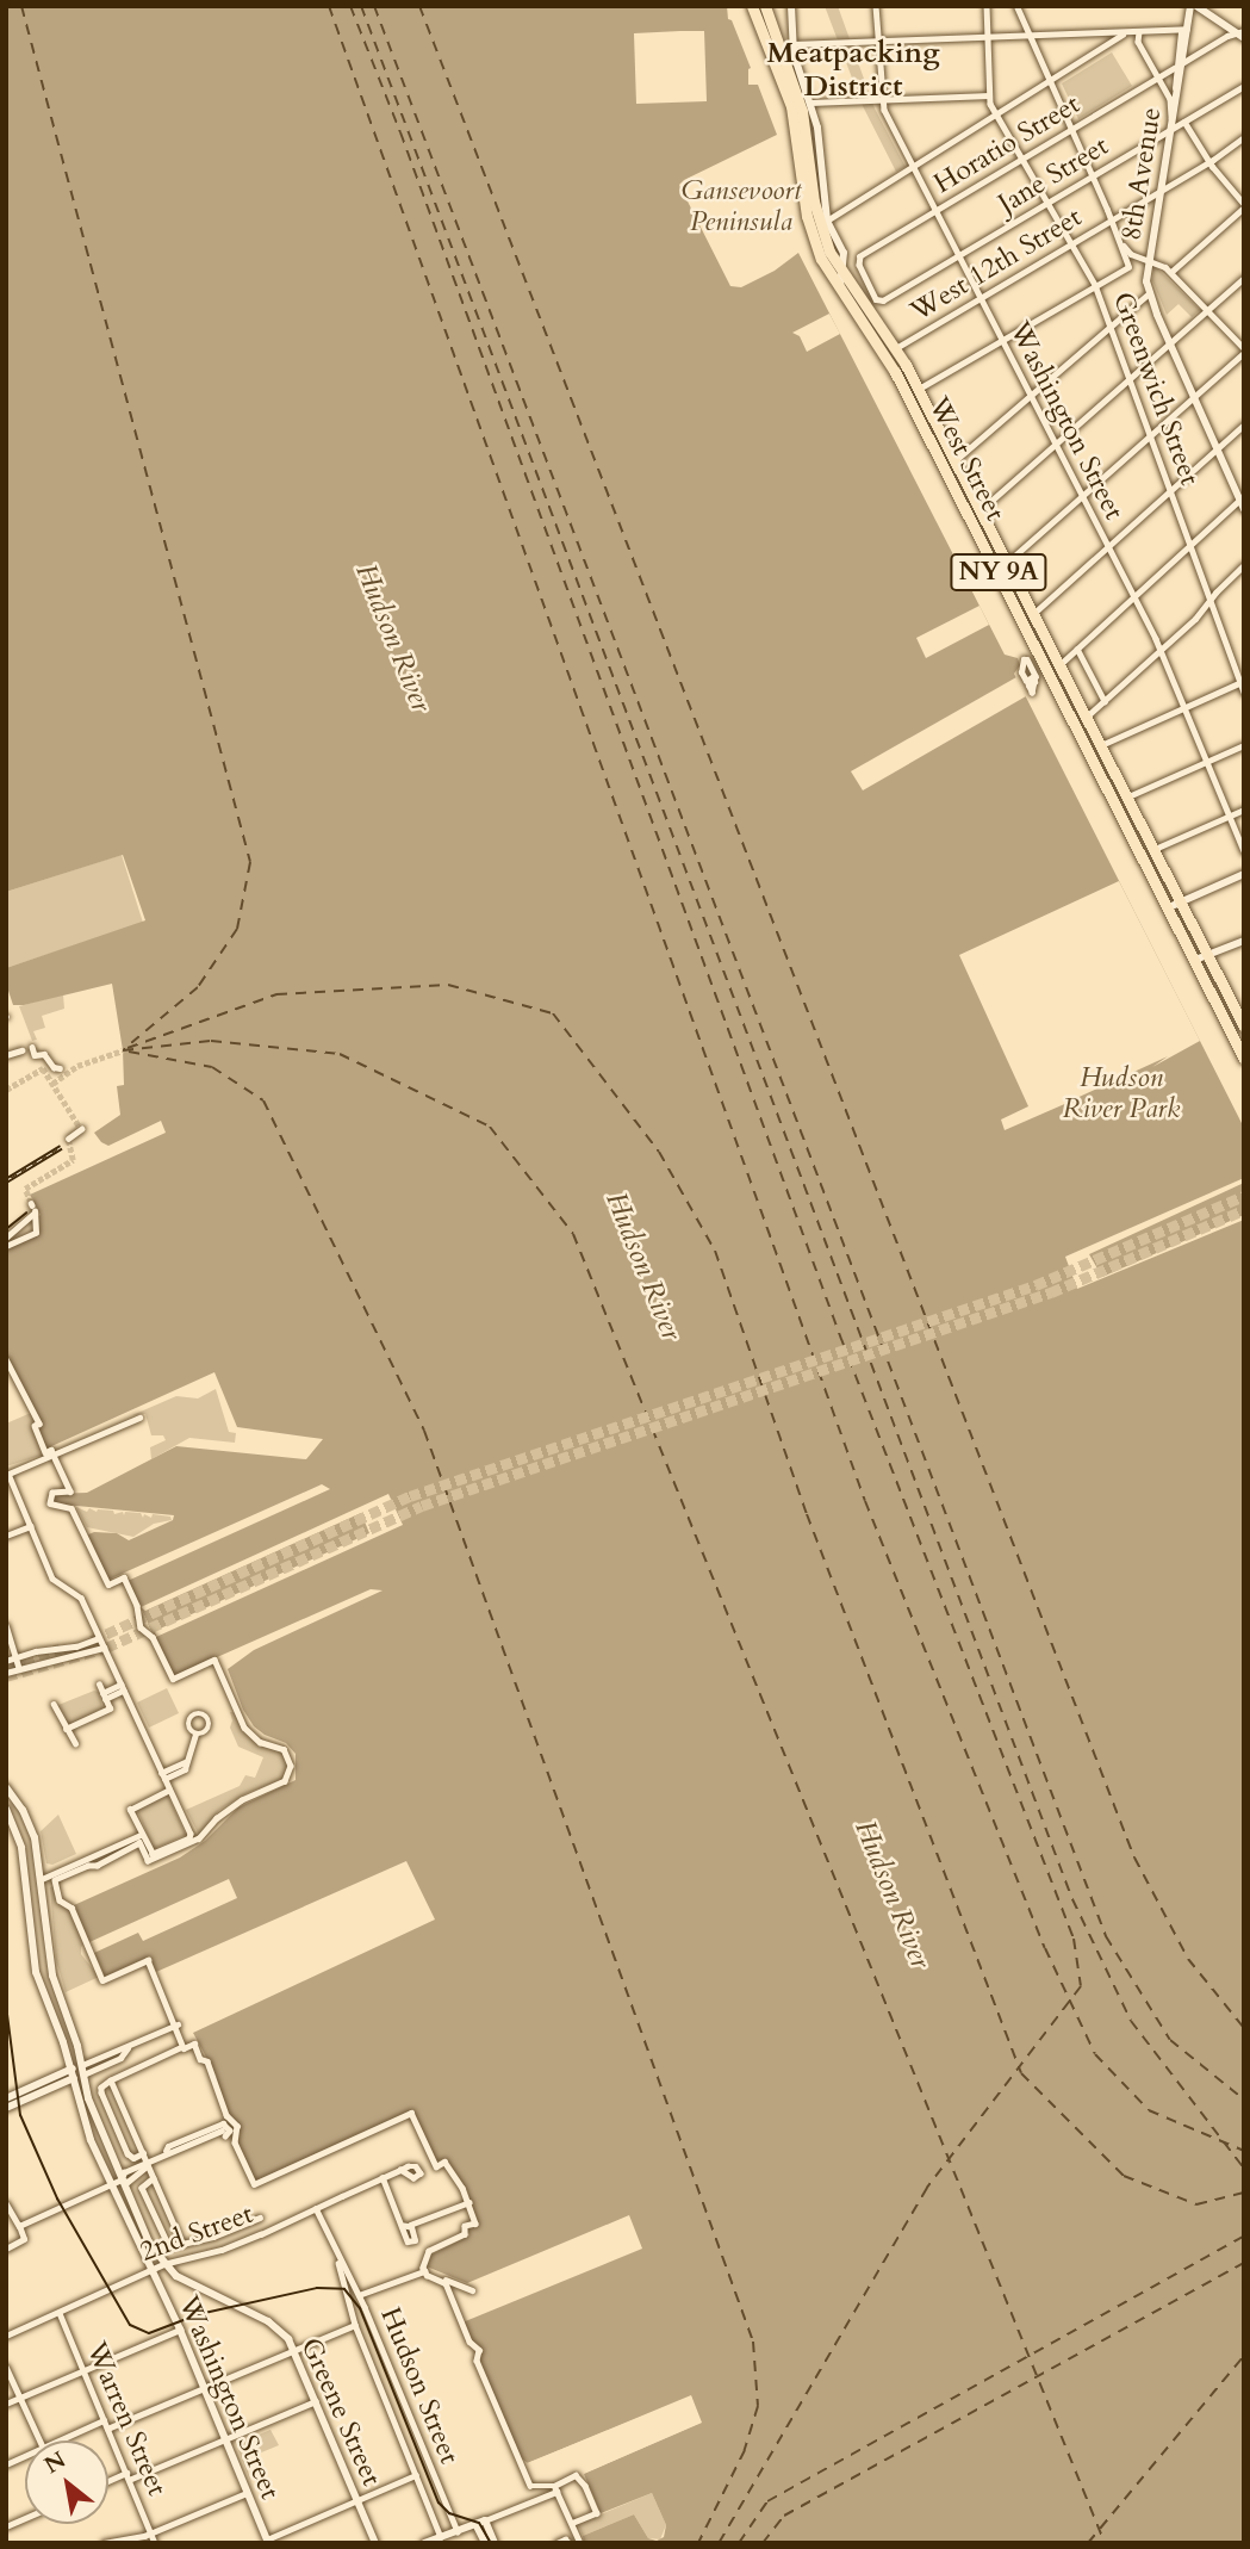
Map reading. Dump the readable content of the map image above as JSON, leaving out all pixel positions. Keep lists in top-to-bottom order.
{
  "streets": {
    "highway": ["West Street", "NY 9A"],
    "street": [
      "Horatio Street",
      "8th Avenue",
      "Jane Street",
      "West 12th Street",
      "Greenwich Street",
      "Washington Street",
      "2nd Street",
      "Hudson Street",
      "Greene Street",
      "Warren Street"
    ]
  },
  "crossings": [
    ["Horatio Street", "8th Avenue"],
    ["Horatio Street", "Jane Street"],
    ["Horatio Street", "Greenwich Street"],
    ["Horatio Street", "Washington Street"],
    ["8th Avenue", "Jane Street"],
    ["8th Avenue", "West 12th Street"],
    ["Jane Street", "Greenwich Street"],
    ["Jane Street", "Washington Street"],
    ["West 12th Street", "Greenwich Street"],
    ["West 12th Street", "Washington Street"],
    ["West 12th Street", "West Street"],
    ["Washington Street", "2nd Street"],
    ["2nd Street", "Hudson Street"],
    ["2nd Street", "Greene Street"],
    ["2nd Street", "Warren Street"]
  ],
  "districts": ["Meatpacking District"],
  "water": ["Hudson River"],
  "parks": ["Gansevoort Peninsula", "Hudson River Park"],
  "north": "top left"
}
